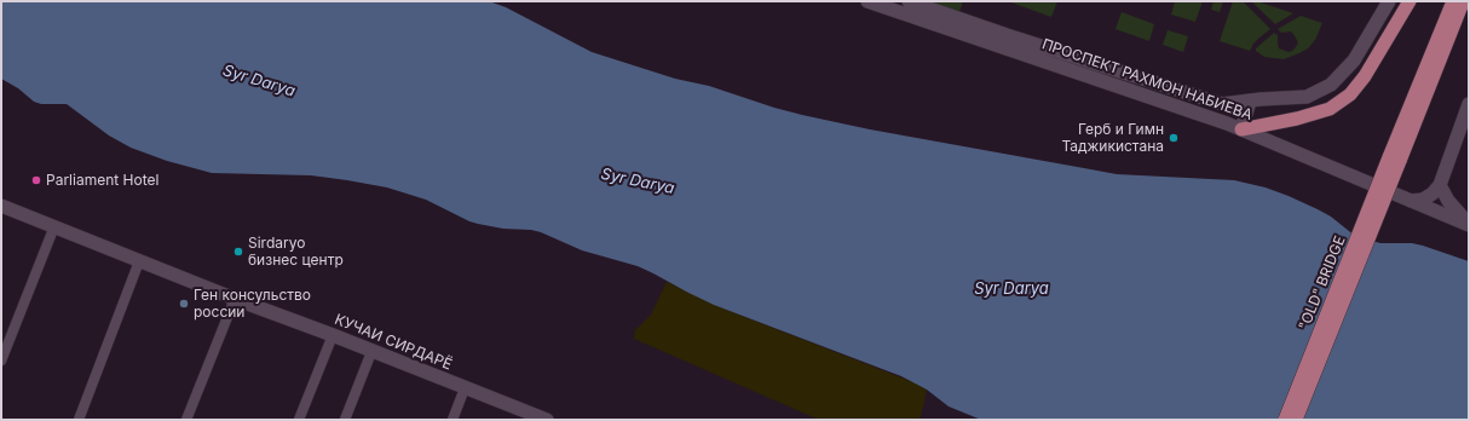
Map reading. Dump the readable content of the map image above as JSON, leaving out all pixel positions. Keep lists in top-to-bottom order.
{
  "streets": {
    "main road": ["ПРОСПЕКТ РАХМОН НАБИЕВА", "\"OLD\" BRIDGE", "КУЧАИ СИРДАРЁ"]
  },
  "water": ["Syr Darya"],
  "places": [
    "Герб и Гимн Таджикистана",
    "Parliament Hotel",
    "Sirdaryo бизнес центр",
    "Ген консульство россии"
  ]
}
